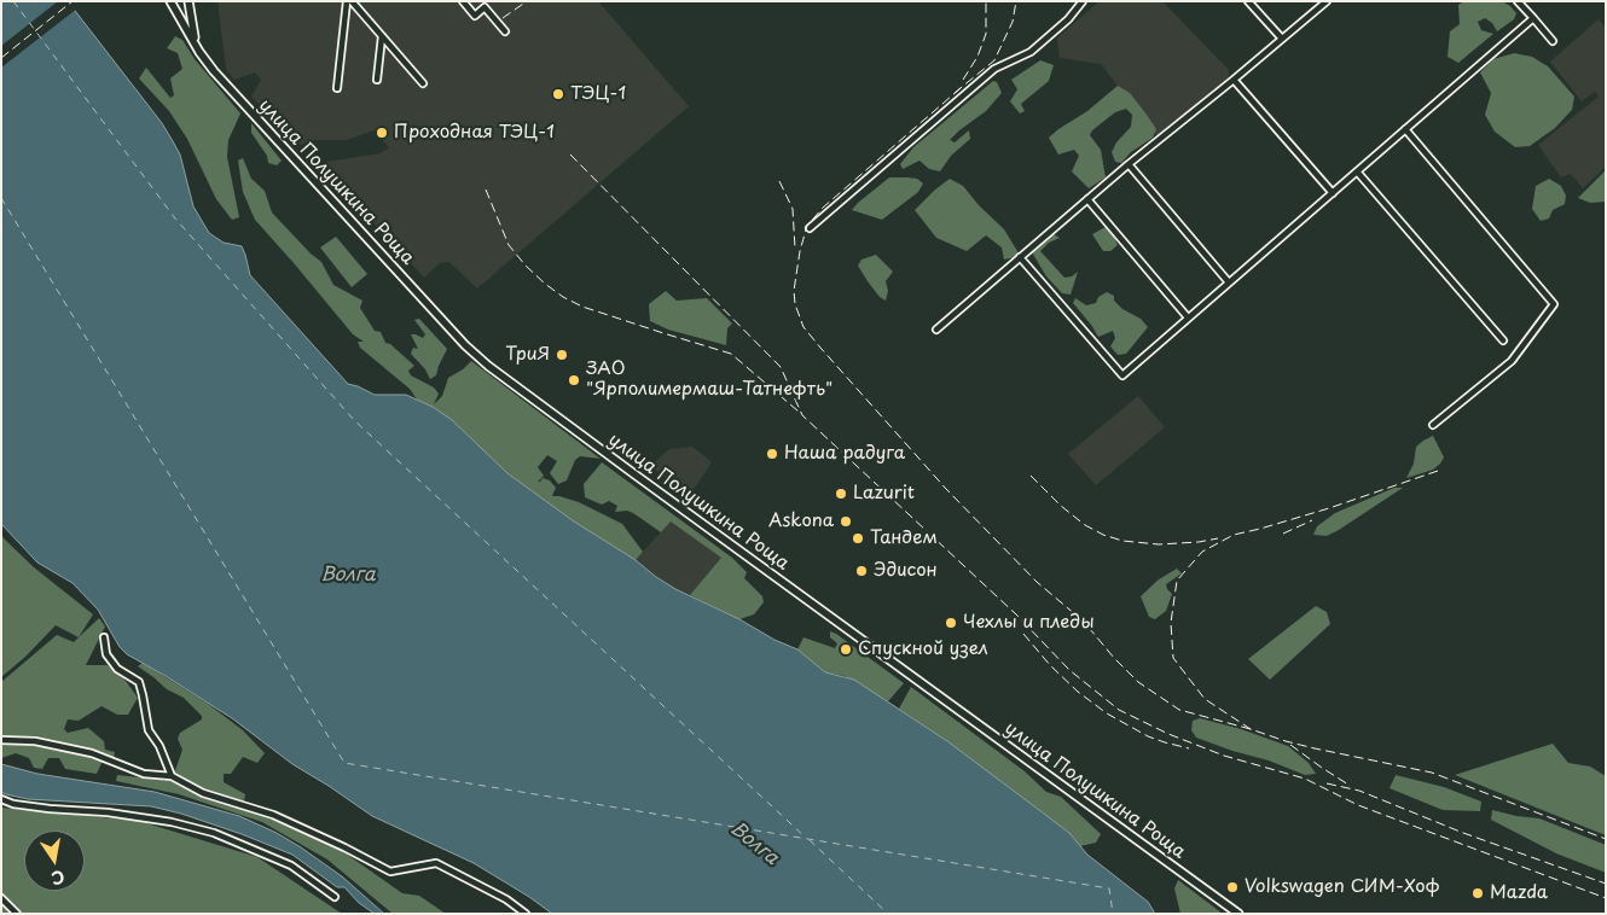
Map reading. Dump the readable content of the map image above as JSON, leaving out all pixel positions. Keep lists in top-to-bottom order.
{
  "streets": {
    "main road": ["улица Полушкина Роща"]
  },
  "water": ["Волга"],
  "places": [
    "ТЭЦ-1",
    "Проходная ТЭЦ-1",
    "ТриЯ",
    "ЗАО \"Ярполимермаш-Татнефть\"",
    "Наша радуга",
    "Lazurit",
    "Askona",
    "Тандем",
    "Эдисон",
    "Чехлы и пледы",
    "Спускной узел",
    "Volkswagen СИМ-Хоф",
    "Mazda"
  ],
  "north": "bottom"
}
